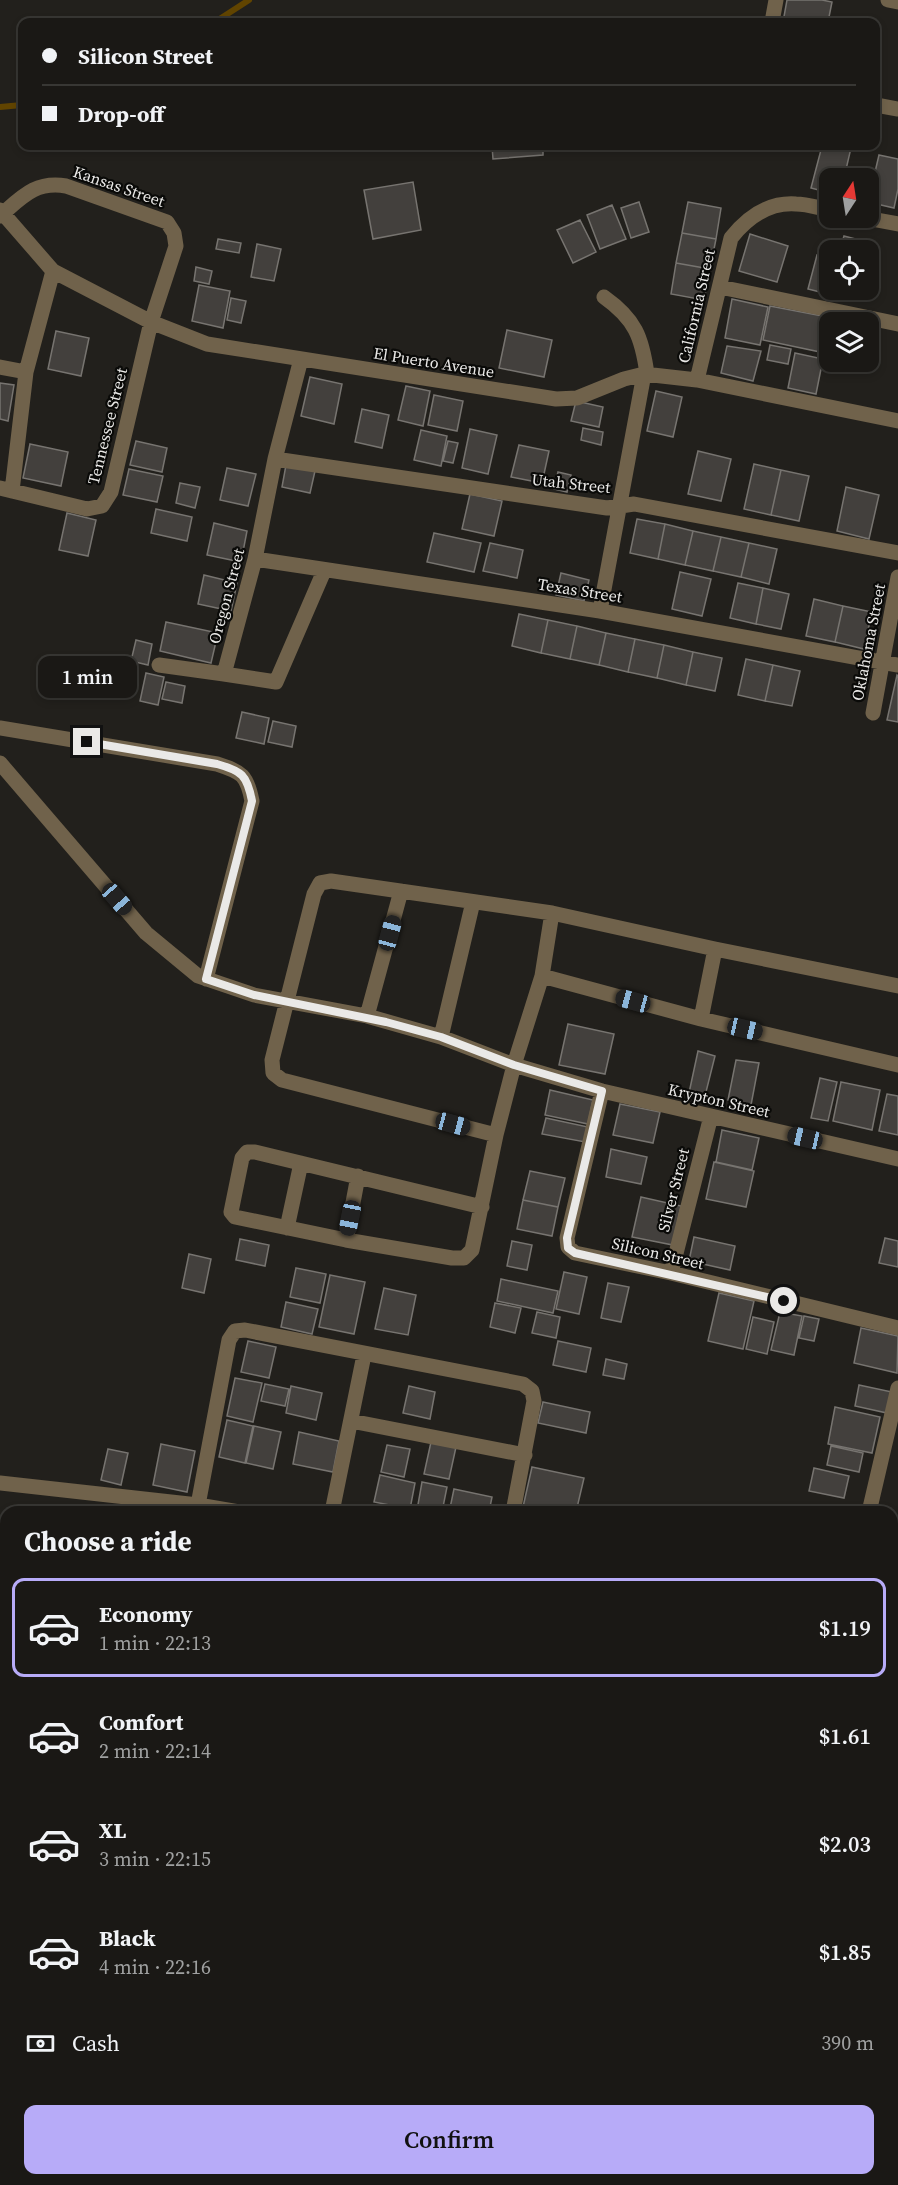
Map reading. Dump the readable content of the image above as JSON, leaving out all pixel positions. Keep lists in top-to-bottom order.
{
  "streets": {
    "street": [
      "Kansas Street",
      "California Street",
      "El Puerto Avenue",
      "Tennessee Street",
      "Utah Street",
      "Texas Street",
      "Oregon Street",
      "Oklahoma Street",
      "Krypton Street",
      "Silver Street",
      "Silicon Street"
    ]
  },
  "crossings": [
    ["Kansas Street", "El Puerto Avenue"],
    ["Kansas Street", "Tennessee Street"],
    ["California Street", "El Puerto Avenue"],
    ["El Puerto Avenue", "Tennessee Street"],
    ["El Puerto Avenue", "Oregon Street"],
    ["Utah Street", "Oregon Street"],
    ["Texas Street", "Oregon Street"],
    ["Texas Street", "Oklahoma Street"],
    ["Krypton Street", "Silver Street"],
    ["Krypton Street", "Silicon Street"],
    ["Silver Street", "Silicon Street"]
  ],
  "north": "top",
  "page": {
    "banner": ["Silicon Street", "Drop-off"],
    "bubble": "1 min",
    "heading": "Choose a ride",
    "list": [
      {
        "name": "Economy",
        "note": "1 min · 22:13",
        "value": "$1.19"
      },
      {
        "name": "Comfort",
        "note": "2 min · 22:14",
        "value": "$1.61"
      },
      {
        "name": "XL",
        "note": "3 min · 22:15",
        "value": "$2.03"
      },
      {
        "name": "Black",
        "note": "4 min · 22:16",
        "value": "$1.85"
      }
    ],
    "pay": ["Cash", "390 m"],
    "buttons": "Confirm"
  }
}
